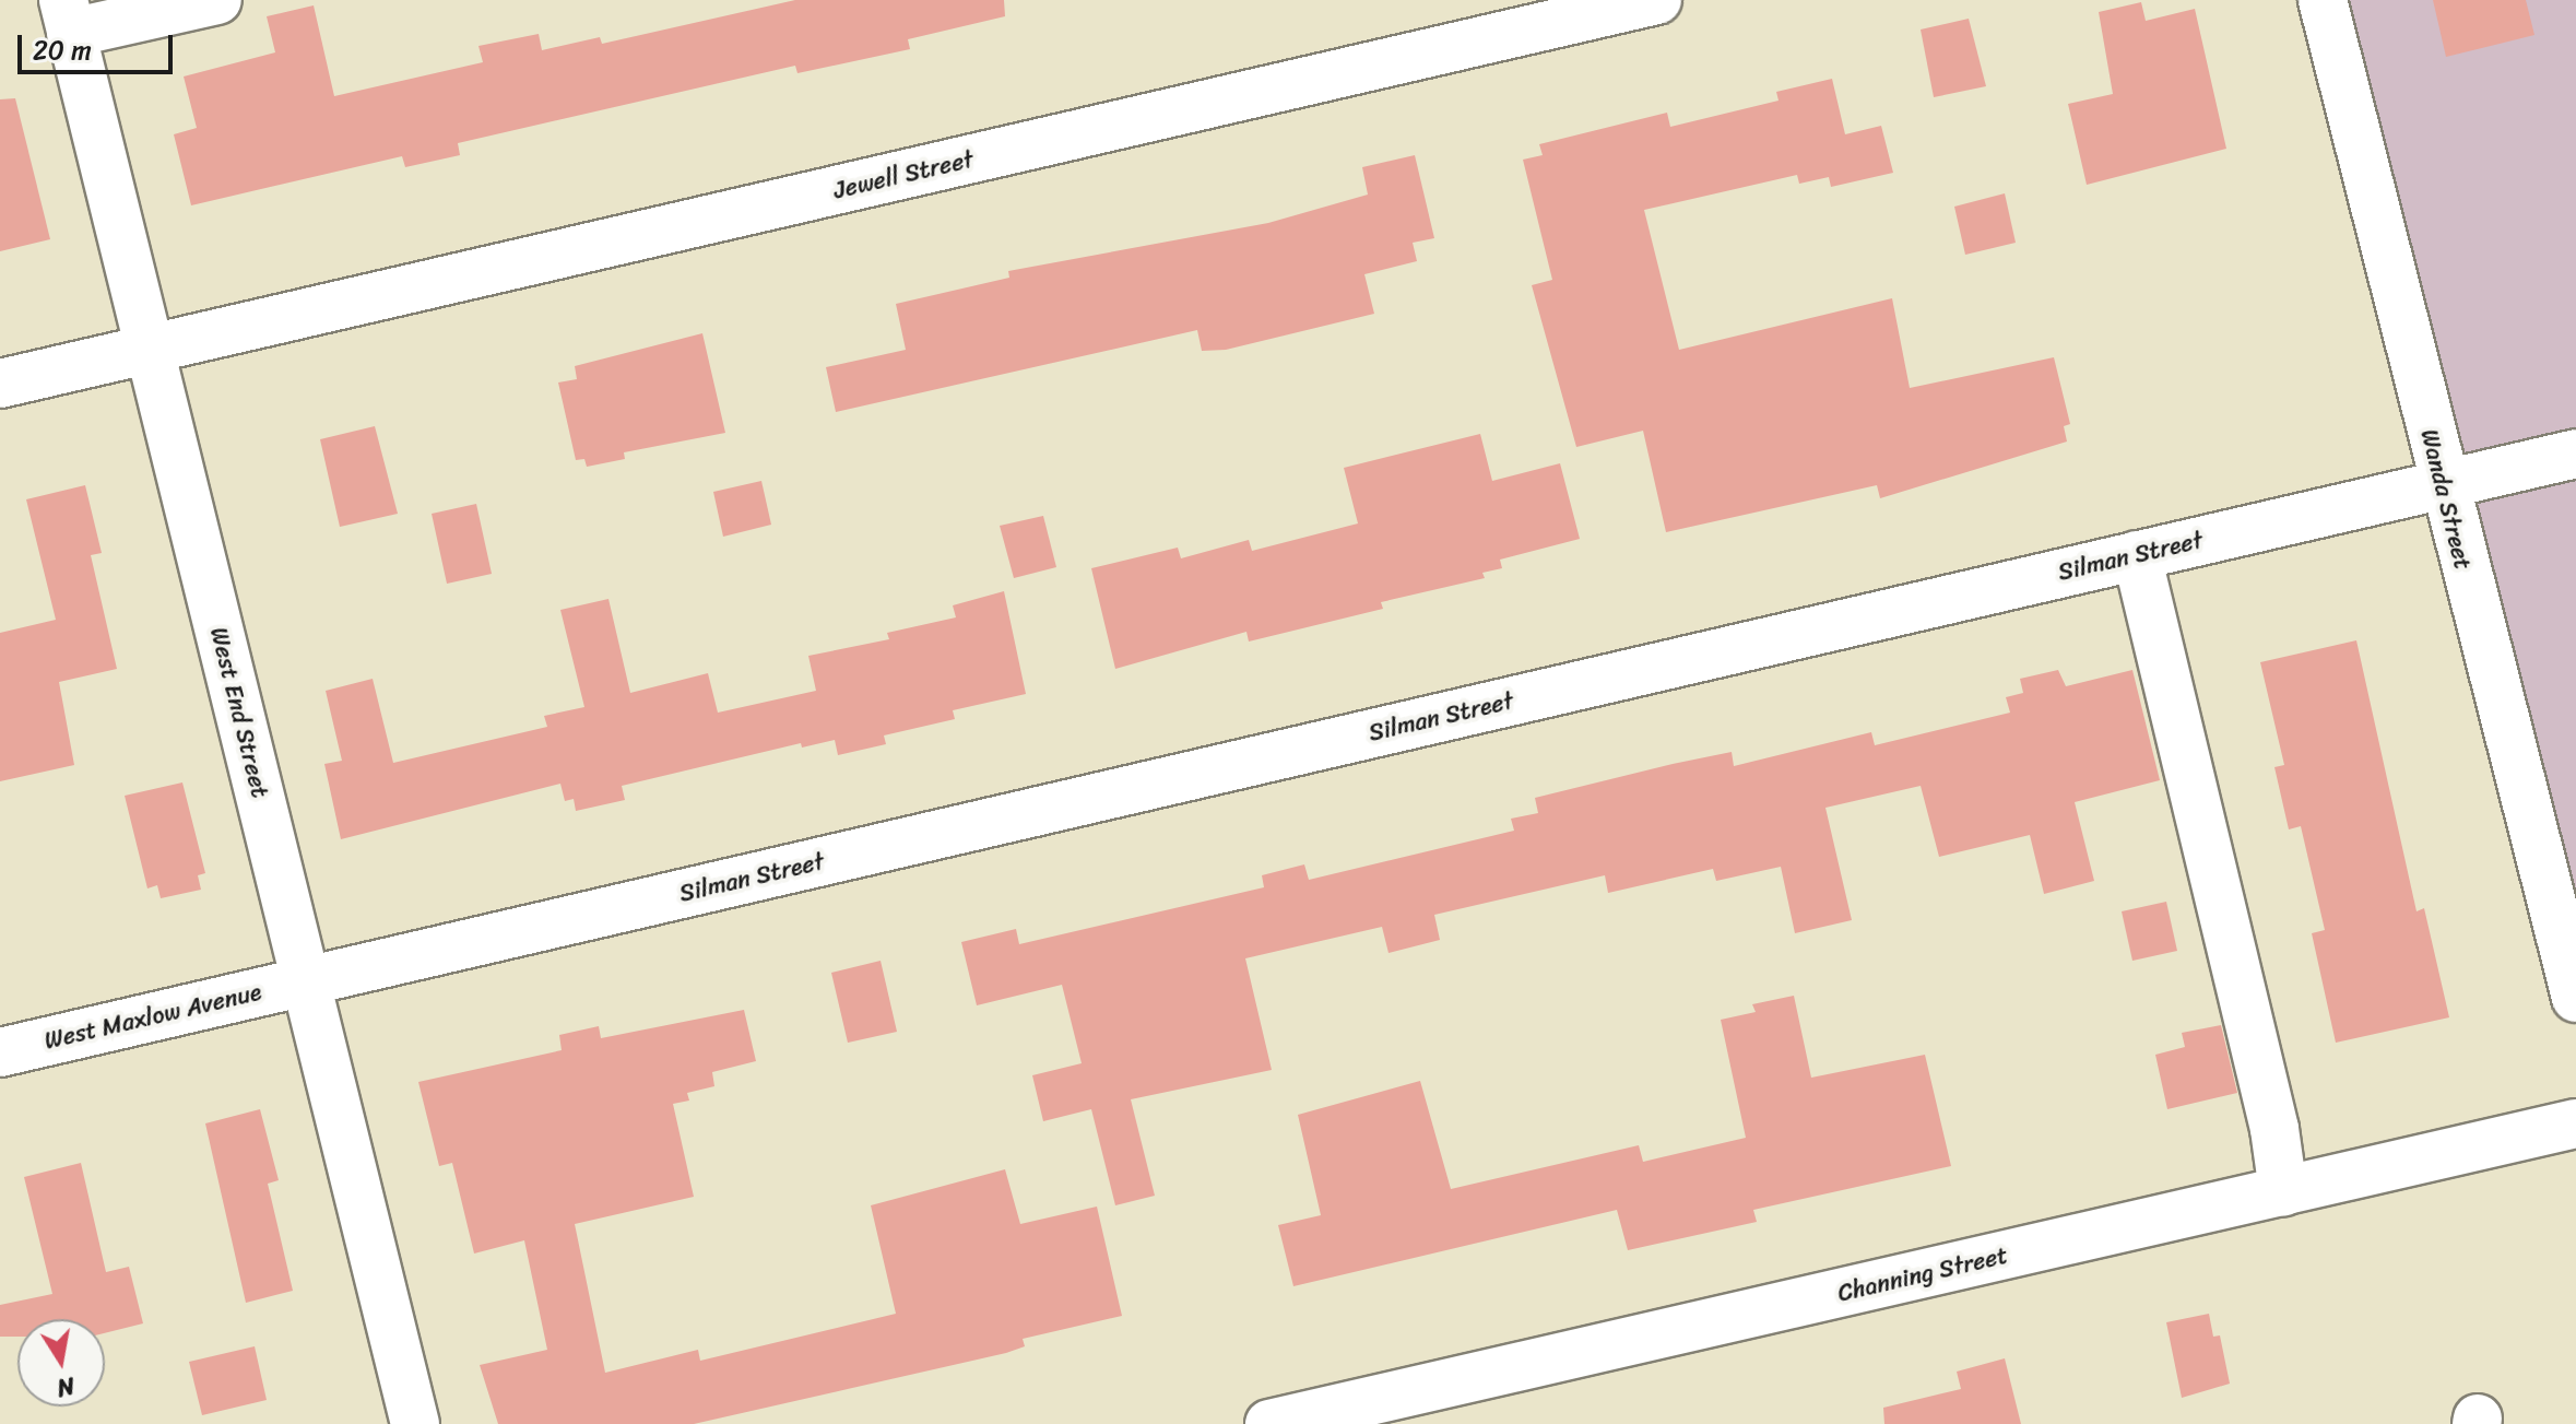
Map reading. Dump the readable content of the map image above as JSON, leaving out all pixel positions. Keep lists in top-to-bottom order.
{
  "streets": {
    "street": [
      "Jewell Street",
      "Wanda Street",
      "Silman Street",
      "West End Street",
      "West Maxlow Avenue",
      "Channing Street"
    ]
  },
  "crossings": [
    ["Jewell Street", "West End Street"],
    ["Wanda Street", "Silman Street"],
    ["Silman Street", "West End Street"],
    ["Silman Street", "West Maxlow Avenue"],
    ["West End Street", "West Maxlow Avenue"]
  ],
  "scale_bar": "20 m",
  "north": "bottom"
}
